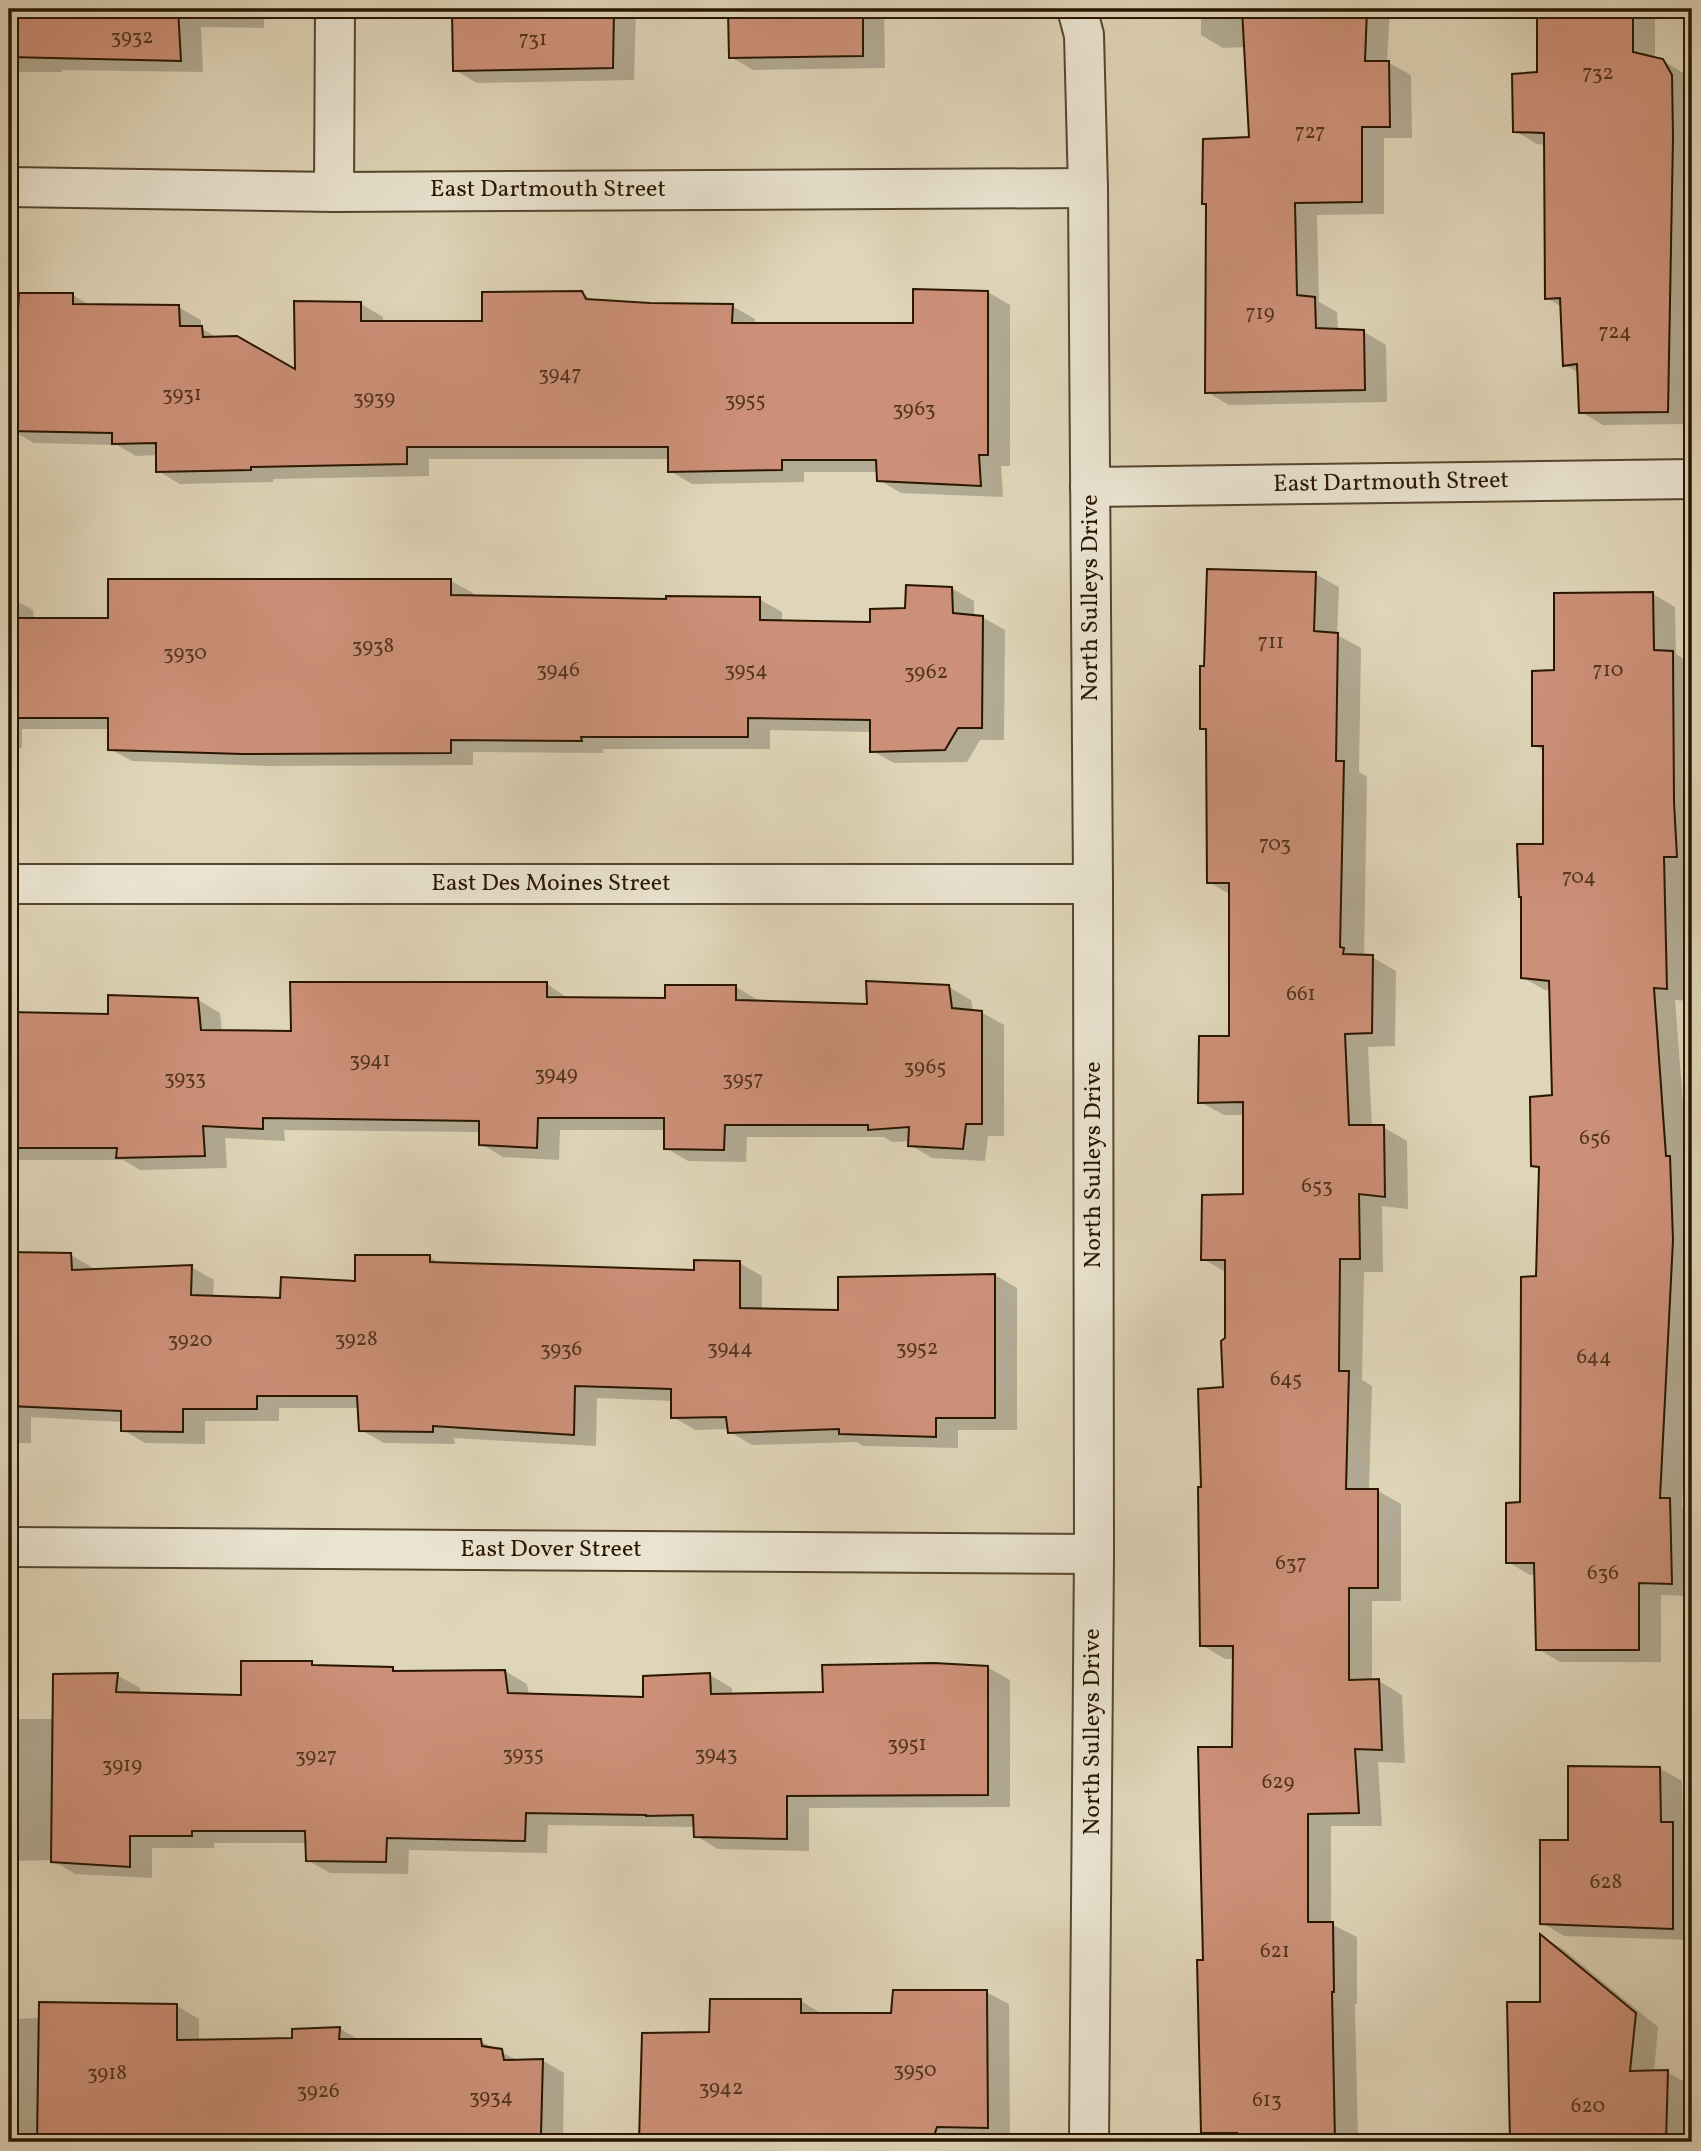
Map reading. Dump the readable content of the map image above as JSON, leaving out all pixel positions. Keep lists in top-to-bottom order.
{
  "streets": {
    "street": [
      "East Dartmouth Street",
      "North Sulleys Drive",
      "East Des Moines Street",
      "East Dover Street"
    ]
  },
  "crossings": [
    ["East Dartmouth Street", "North Sulleys Drive"],
    ["North Sulleys Drive", "East Des Moines Street"],
    ["North Sulleys Drive", "East Dover Street"]
  ],
  "house_numbers": [
    "3932",
    "731",
    "732",
    "727",
    "719",
    "724",
    "3947",
    "3931",
    "3939",
    "3955",
    "3963",
    "711",
    "3938",
    "3930",
    "3946",
    "3954",
    "710",
    "3962",
    "703",
    "704",
    "661",
    "3941",
    "3965",
    "3949",
    "3933",
    "3957",
    "656",
    "653",
    "3928",
    "3920",
    "3944",
    "3952",
    "3936",
    "644",
    "645",
    "637",
    "636",
    "3951",
    "3935",
    "3943",
    "3927",
    "3919",
    "629",
    "628",
    "621",
    "3950",
    "3918",
    "3942",
    "3926",
    "3934",
    "613",
    "620"
  ]
}
